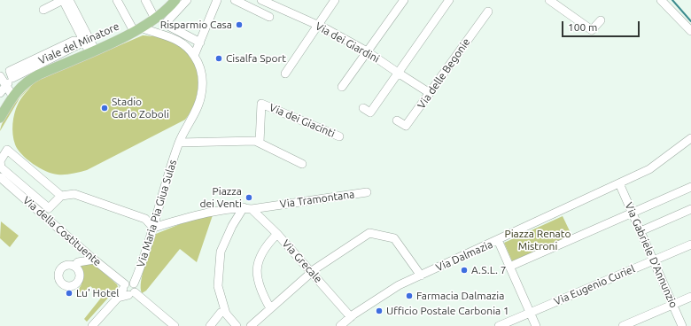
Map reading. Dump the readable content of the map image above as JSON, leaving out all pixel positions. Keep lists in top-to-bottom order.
{
  "streets": {
    "main road": ["Viale del Minatore"],
    "street": [
      "Via dei Giardini",
      "Via delle Begonie",
      "Via dei Giacinti",
      "Via Tramontana",
      "Via Maria Pia Giua Sulas",
      "Via della Costituente",
      "Via Gabriele D'Annunzio",
      "Via Dalmazia",
      "Via Grecale",
      "Via Eugenio Curiel"
    ]
  },
  "crossings": [
    ["Via dei Giardini", "Via delle Begonie"],
    ["Viale del Minatore", "Via Maria Pia Giua Sulas"],
    ["Via Tramontana", "Via Grecale"],
    ["Via Maria Pia Giua Sulas", "Via della Costituente"],
    ["Via Gabriele D'Annunzio", "Via Dalmazia"],
    ["Via Gabriele D'Annunzio", "Via Eugenio Curiel"],
    ["Via Dalmazia", "Via Grecale"]
  ],
  "parks": ["Piazza Renato Mistroni"],
  "places": [
    "Risparmio Casa",
    "Cisalfa Sport",
    "Stadio Carlo Zoboli",
    "Piazza dei Venti",
    "A.S.L. 7",
    "Lu' Hotel",
    "Farmacia Dalmazia",
    "Ufficio Postale Carbonia 1"
  ],
  "scale_bar": "100 m"
}
